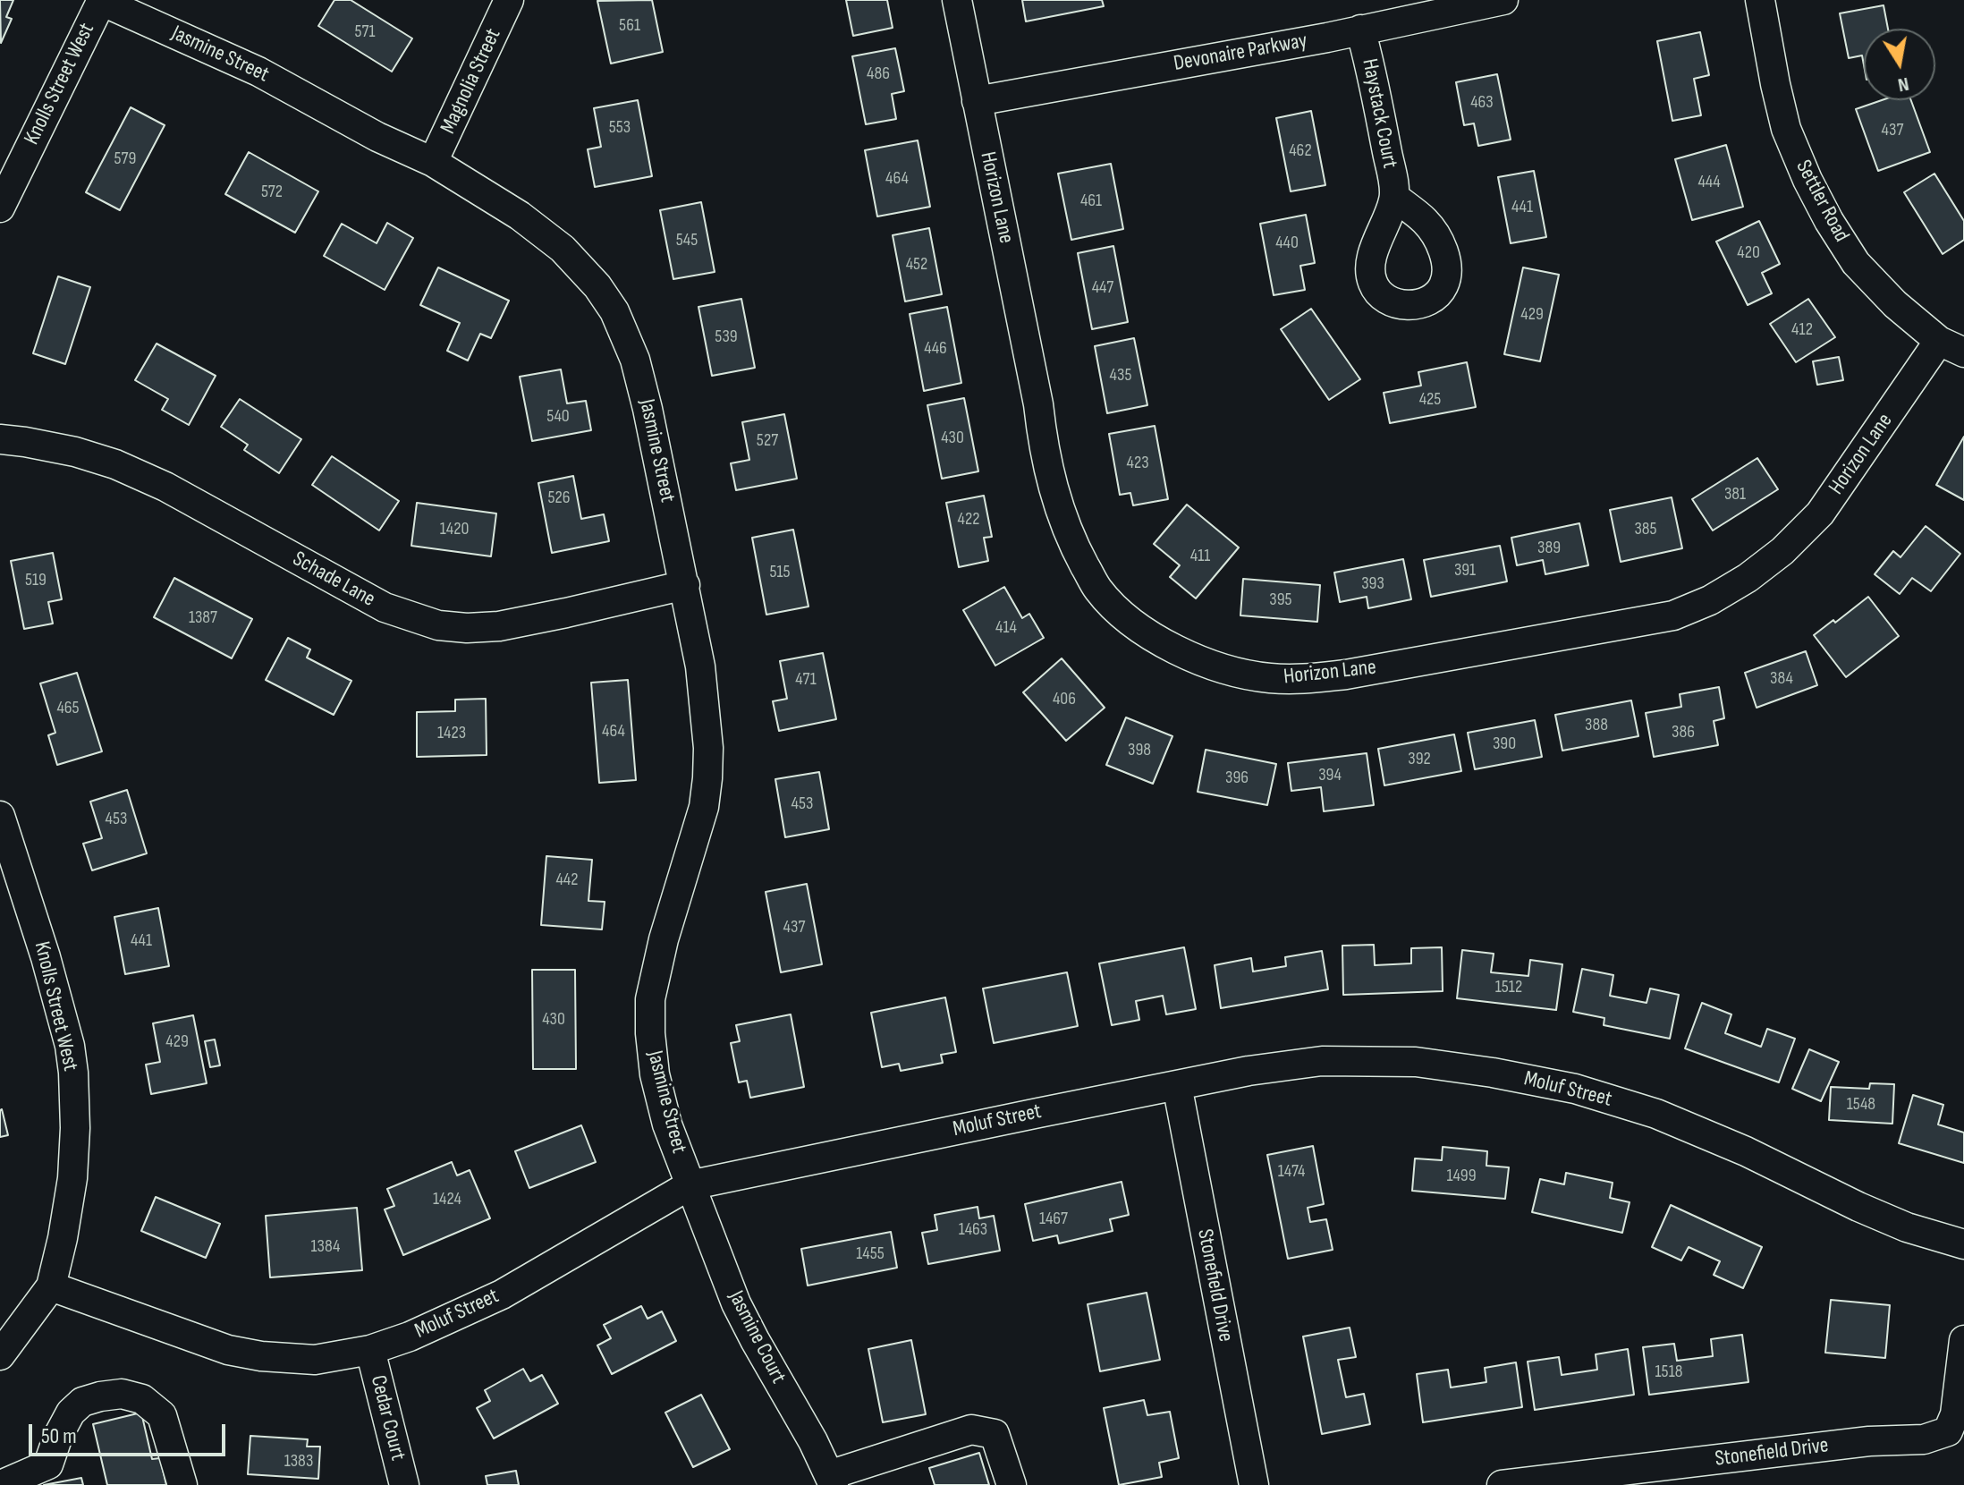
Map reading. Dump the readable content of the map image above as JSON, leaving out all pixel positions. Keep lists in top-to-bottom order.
{
  "streets": {
    "street": [
      "Devonaire Parkway",
      "Jasmine Street",
      "Magnolia Street",
      "Knolls Street West",
      "Haystack Court",
      "Horizon Lane",
      "Settler Road",
      "Schade Lane",
      "Moluf Street",
      "Stonefield Drive",
      "Jasmine Court",
      "Cedar Court"
    ]
  },
  "crossings": [
    ["Devonaire Parkway", "Haystack Court"],
    ["Devonaire Parkway", "Horizon Lane"],
    ["Jasmine Street", "Magnolia Street"],
    ["Jasmine Street", "Knolls Street West"],
    ["Jasmine Street", "Schade Lane"],
    ["Jasmine Street", "Moluf Street"],
    ["Jasmine Street", "Jasmine Court"],
    ["Knolls Street West", "Moluf Street"],
    ["Horizon Lane", "Settler Road"],
    ["Moluf Street", "Stonefield Drive"],
    ["Moluf Street", "Jasmine Court"],
    ["Moluf Street", "Cedar Court"]
  ],
  "house_numbers": [
    "561",
    "571",
    "486",
    "463",
    "553",
    "437",
    "462",
    "579",
    "464",
    "444",
    "572",
    "461",
    "441",
    "545",
    "440",
    "420",
    "452",
    "447",
    "429",
    "412",
    "539",
    "446",
    "435",
    "425",
    "540",
    "430",
    "527",
    "423",
    "381",
    "526",
    "422",
    "1420",
    "385",
    "389",
    "411",
    "391",
    "515",
    "519",
    "393",
    "395",
    "1387",
    "414",
    "384",
    "471",
    "406",
    "465",
    "388",
    "464",
    "386",
    "1423",
    "390",
    "398",
    "392",
    "394",
    "396",
    "453",
    "453",
    "442",
    "437",
    "441",
    "1512",
    "430",
    "429",
    "1548",
    "1474",
    "1499",
    "1424",
    "1467",
    "1463",
    "1384",
    "1455",
    "1518",
    "1383"
  ],
  "scale_bar": "50 m",
  "north": "bottom"
}
